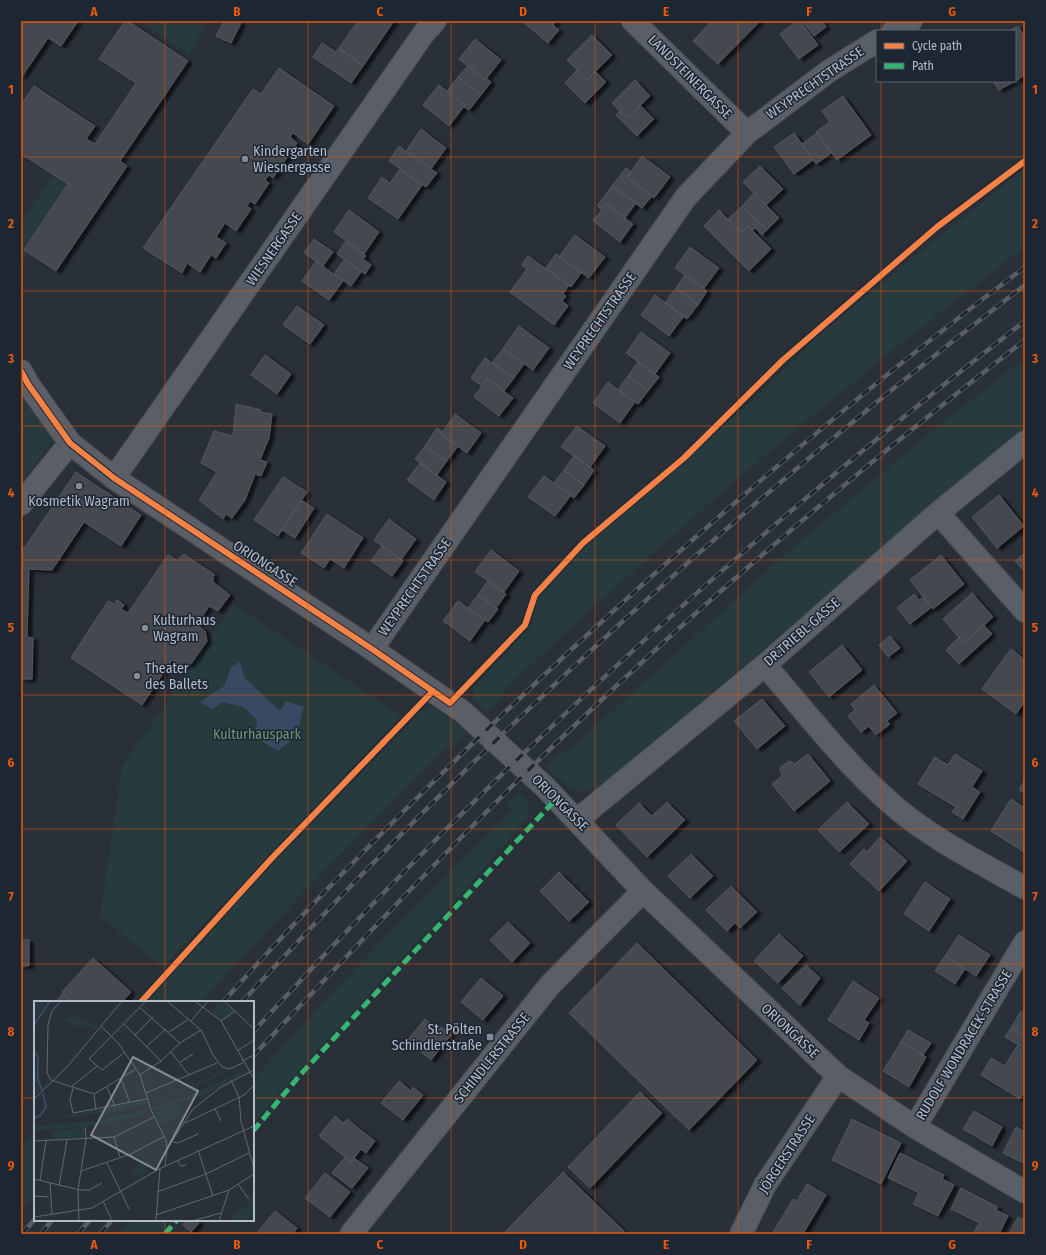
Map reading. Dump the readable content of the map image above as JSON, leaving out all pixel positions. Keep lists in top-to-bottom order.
{
  "streets": {
    "street": [
      "LANDSTEINERGASSE",
      "WEYPRECHTSTRASSE",
      "WIESNERGASSE",
      "ORIONGASSE",
      "DR.TRIEBL-GASSE",
      "RUDOLF WONDRACEK-STRASSE",
      "SCHINDLERSTRASSE",
      "JÖRGERSTRASSE"
    ]
  },
  "crossings": [
    ["LANDSTEINERGASSE", "WEYPRECHTSTRASSE"],
    ["WEYPRECHTSTRASSE", "ORIONGASSE"],
    ["WIESNERGASSE", "ORIONGASSE"],
    ["ORIONGASSE", "DR.TRIEBL-GASSE"],
    ["ORIONGASSE", "RUDOLF WONDRACEK-STRASSE"],
    ["ORIONGASSE", "SCHINDLERSTRASSE"],
    ["ORIONGASSE", "JÖRGERSTRASSE"]
  ],
  "parks": ["Kulturhauspark"],
  "places": {
    "other": [
      "Kindergarten Wiesnergasse",
      "Kosmetik Wagram",
      "Kulturhaus Wagram",
      "Theater des Ballets"
    ],
    "transit": ["St. Pölten Schindlerstraße"]
  },
  "legend": ["Cycle path", "Path"],
  "grid": {
    "columns": [
      "A",
      "B",
      "C",
      "D",
      "E",
      "F",
      "G"
    ],
    "rows": [
      "1",
      "2",
      "3",
      "4",
      "5",
      "6",
      "7",
      "8",
      "9"
    ]
  }
}
